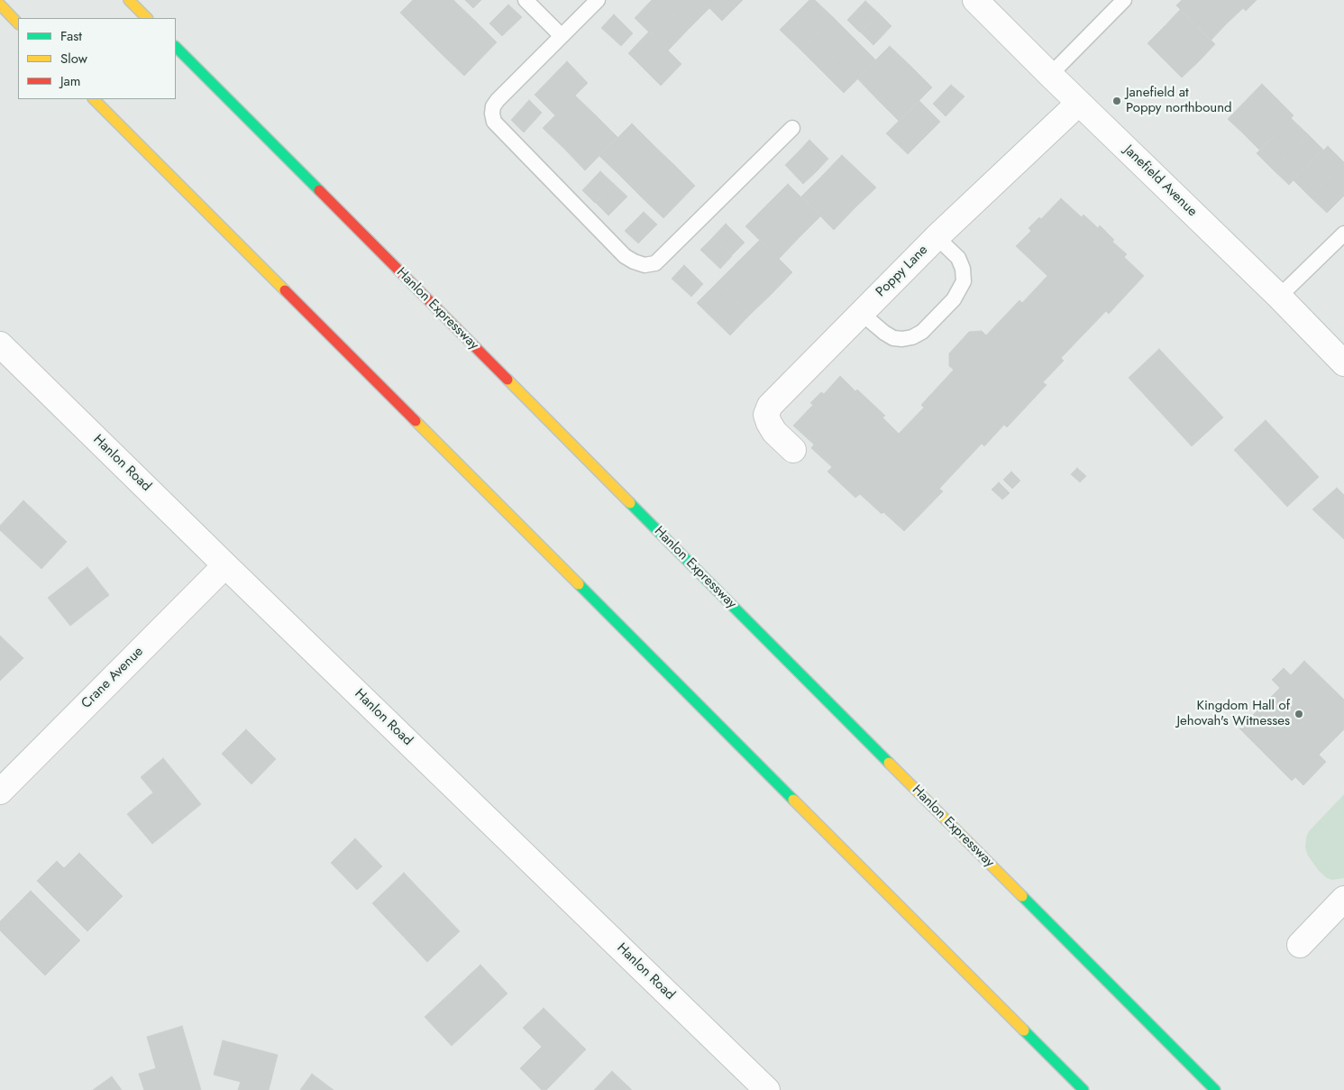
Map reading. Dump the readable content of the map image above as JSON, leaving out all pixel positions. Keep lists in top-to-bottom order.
{
  "streets": {
    "highway": ["Hanlon Expressway"],
    "street": [
      "Janefield Avenue",
      "Poppy Lane",
      "Hanlon Road",
      "Crane Avenue"
    ]
  },
  "crossings": [
    ["Janefield Avenue", "Poppy Lane"],
    ["Hanlon Road", "Crane Avenue"]
  ],
  "places": ["Janefield at Poppy northbound", "Kingdom Hall of Jehovah's Witnesses"],
  "legend": ["Fast", "Slow", "Jam"]
}
